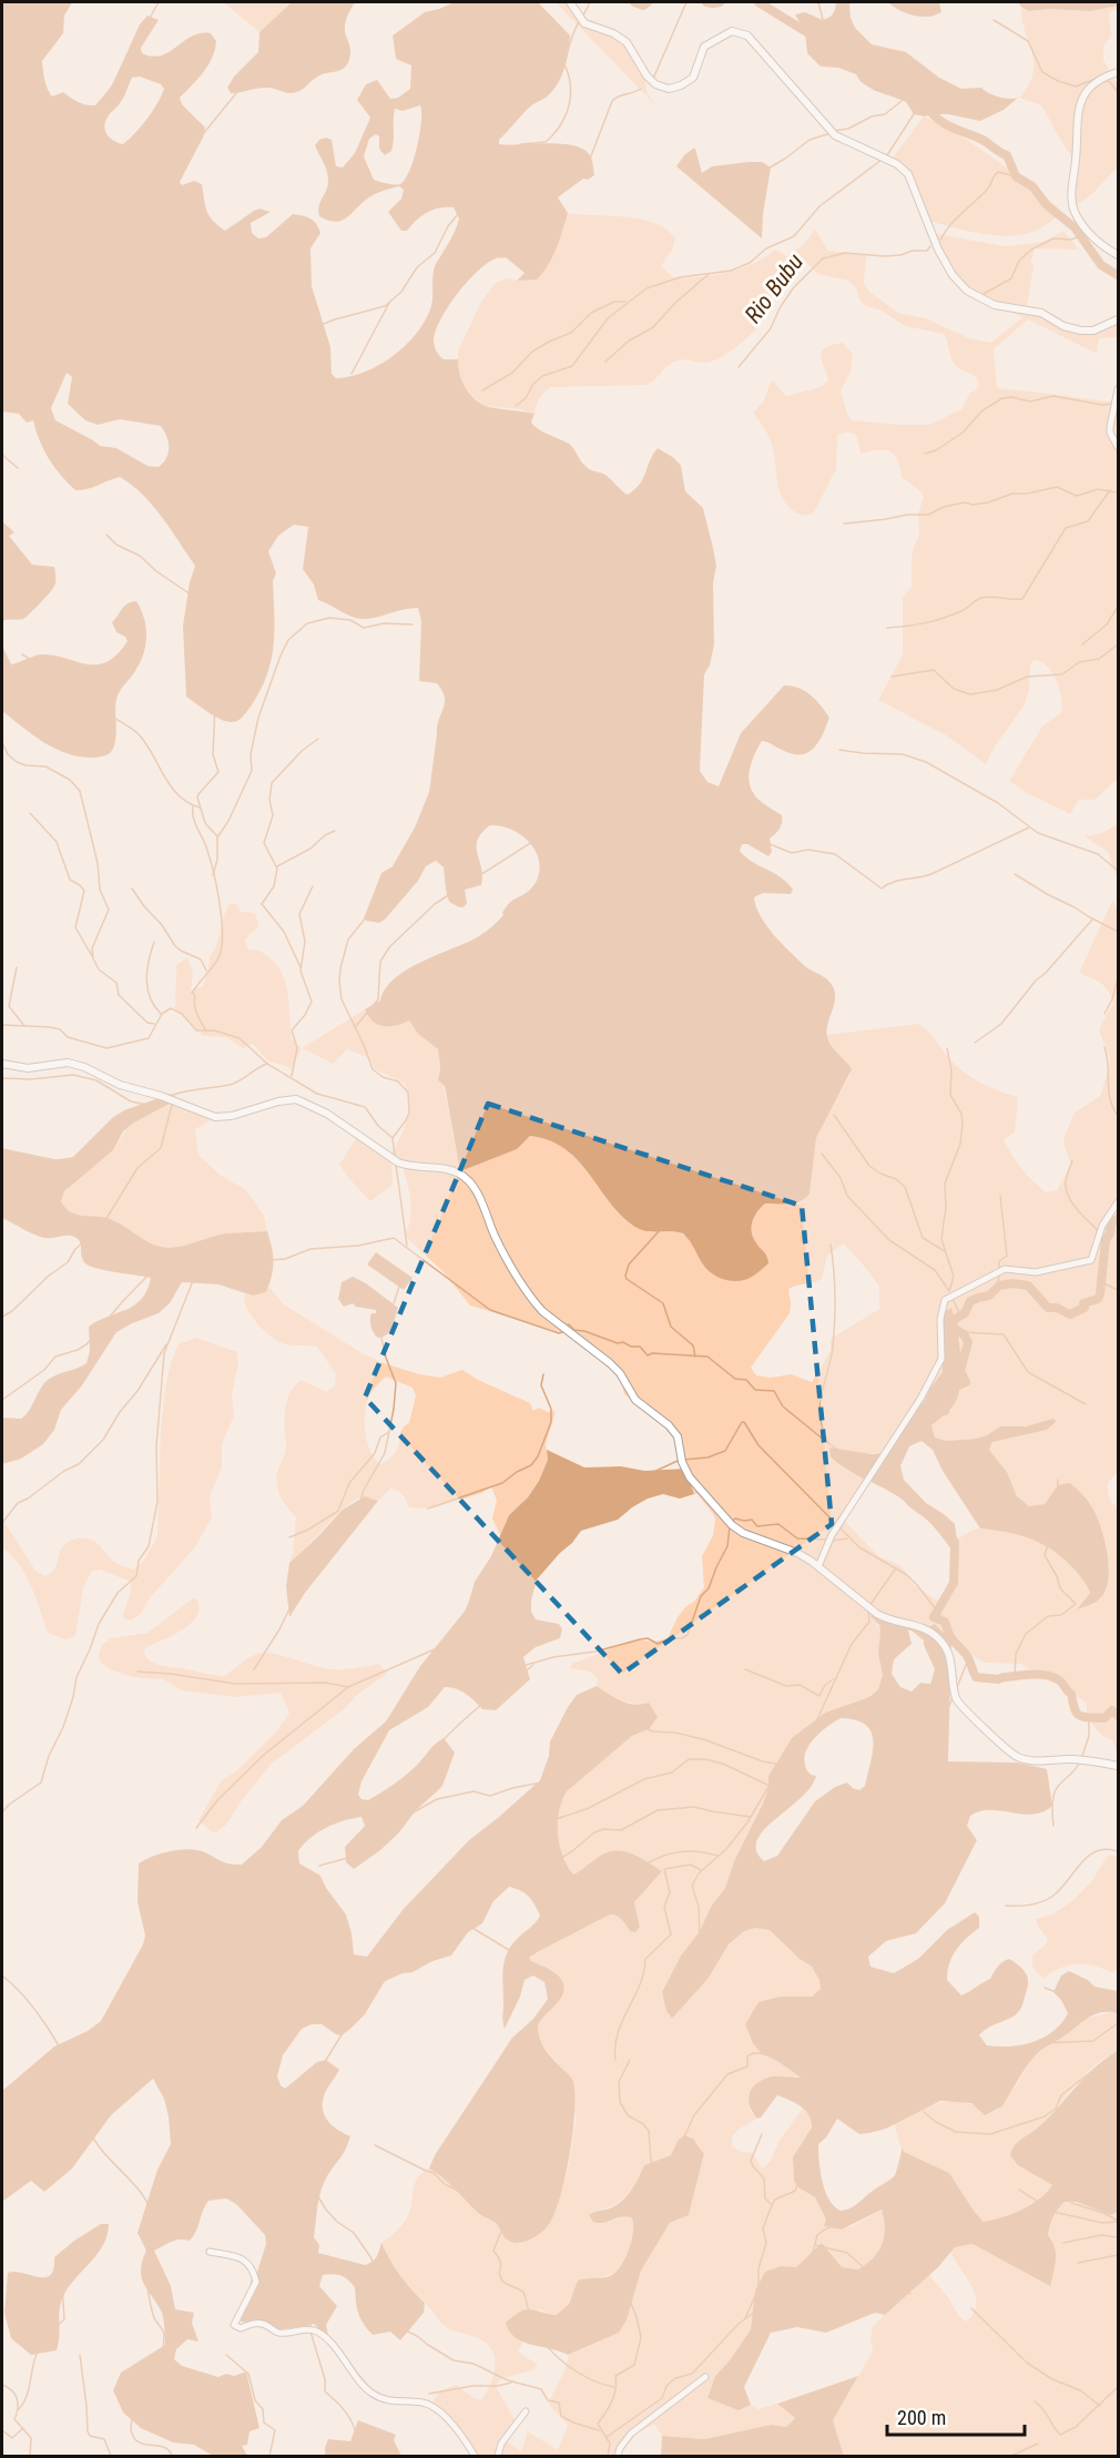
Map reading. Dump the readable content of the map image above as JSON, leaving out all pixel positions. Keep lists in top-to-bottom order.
{
  "water": ["Rio Bubu"],
  "scale_bar": "200 m"
}
